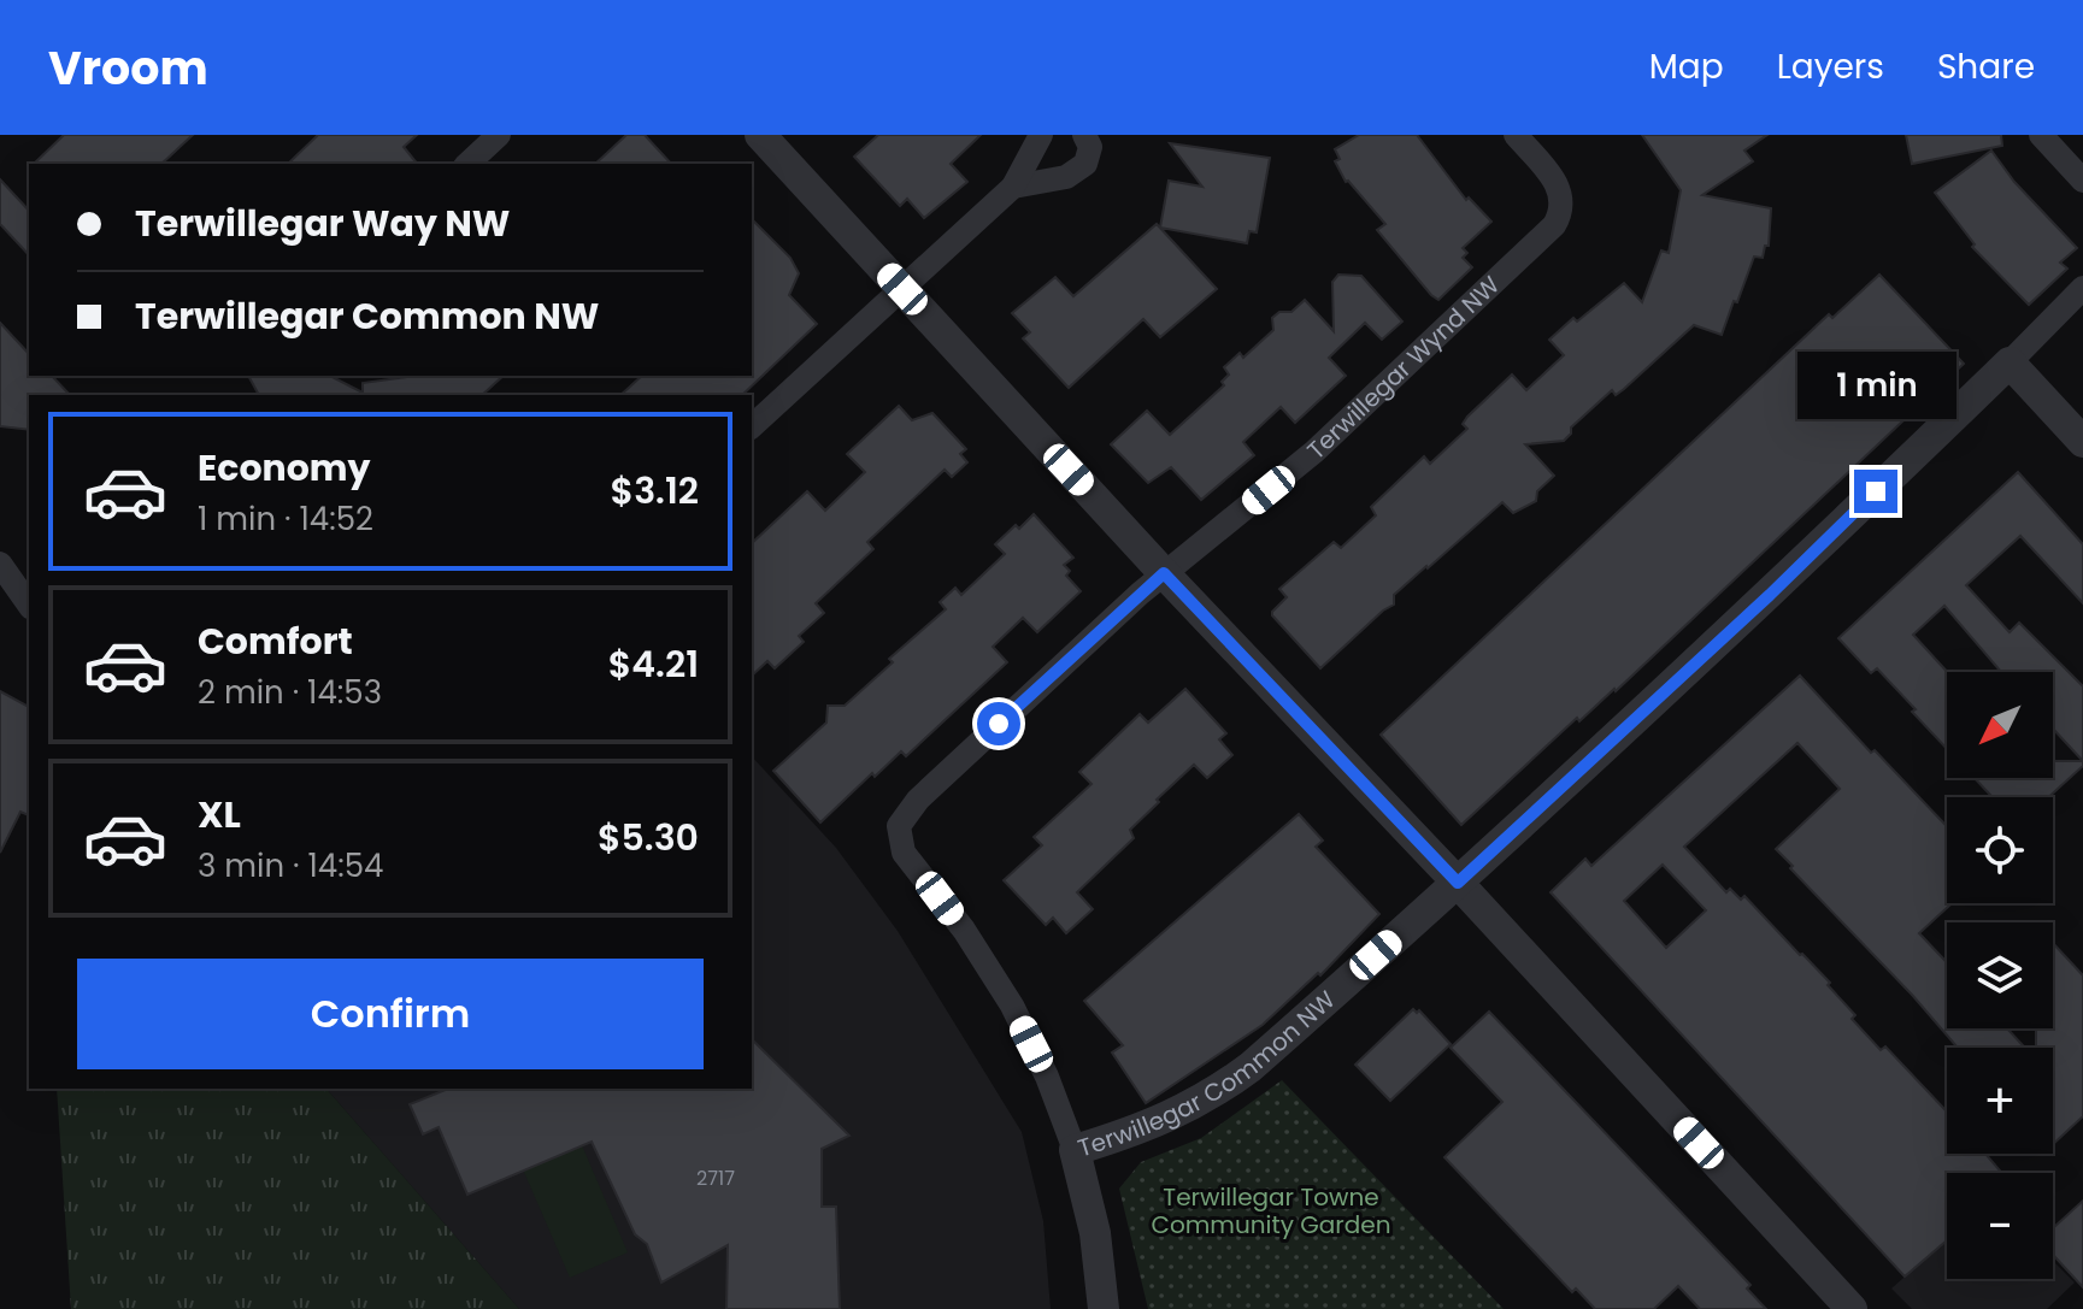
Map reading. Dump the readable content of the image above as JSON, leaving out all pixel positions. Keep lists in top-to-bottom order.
{
  "streets": {
    "street": ["Terwillegar Wynd NW", "Terwillegar Common NW"]
  },
  "parks": ["Terwillegar Towne Community Garden"],
  "house_numbers": ["2717"],
  "north": "bottom left",
  "page": {
    "header": "Vroom",
    "nav": ["Map", "Layers", "Share"],
    "banner": ["Terwillegar Way NW", "Terwillegar Common NW"],
    "bubble": "1 min",
    "list": [
      {
        "name": "Economy",
        "note": "1 min · 14:52",
        "value": "$3.12"
      },
      {
        "name": "Comfort",
        "note": "2 min · 14:53",
        "value": "$4.21"
      },
      {
        "name": "XL",
        "note": "3 min · 14:54",
        "value": "$5.30"
      }
    ],
    "map_buttons": ["+", "−"],
    "buttons": "Confirm"
  }
}
